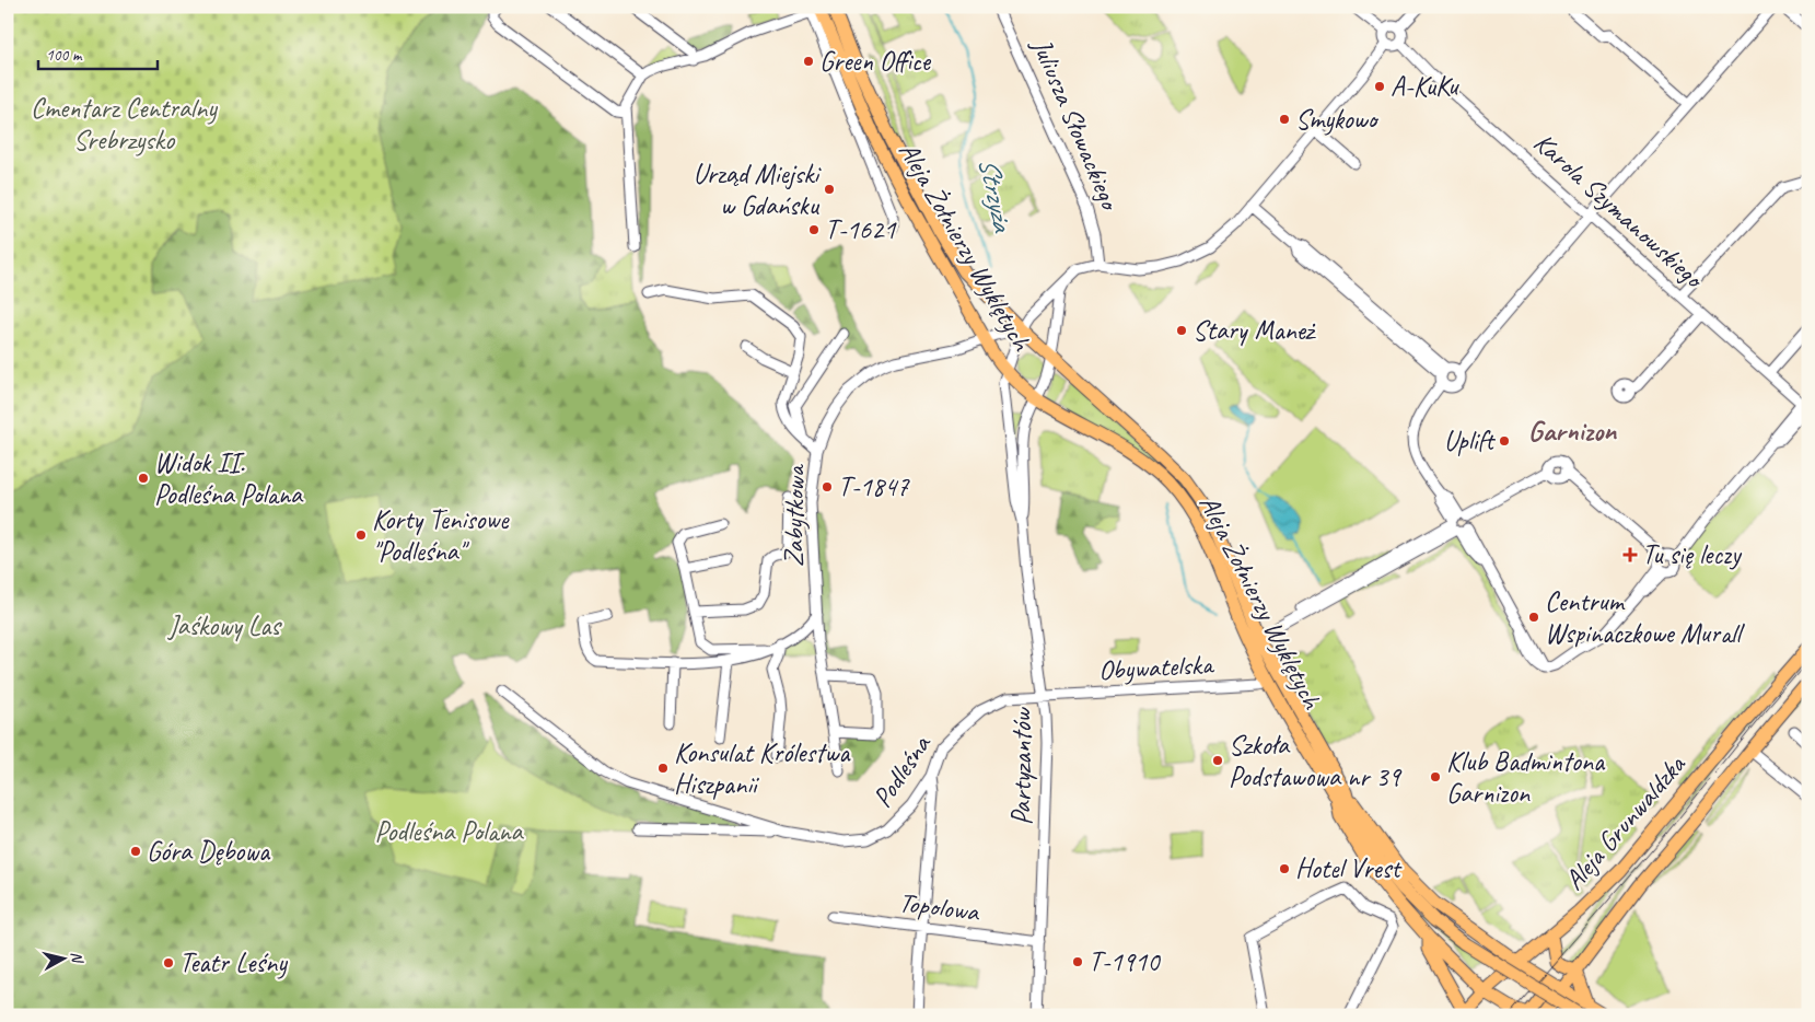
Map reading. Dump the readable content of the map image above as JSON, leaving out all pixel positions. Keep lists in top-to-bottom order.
{
  "streets": {
    "main road": ["Aleja Żołnierzy Wyklętych", "Aleja Grunwaldzka"],
    "street": [
      "Juliusza Słowackiego",
      "Karola Szymanowskiego",
      "Zabytkowa",
      "Obywatelska",
      "Partyzantów",
      "Podleśna",
      "Topolowa"
    ]
  },
  "crossings": [
    ["Aleja Żołnierzy Wyklętych", "Zabytkowa"],
    ["Aleja Żołnierzy Wyklętych", "Obywatelska"],
    ["Aleja Żołnierzy Wyklętych", "Partyzantów"],
    ["Zabytkowa", "Partyzantów"],
    ["Obywatelska", "Partyzantów"],
    ["Obywatelska", "Podleśna"],
    ["Partyzantów", "Podleśna"],
    ["Partyzantów", "Topolowa"]
  ],
  "districts": ["Garnizon"],
  "water": ["Strzyża"],
  "parks": ["Cmentarz Centralny Srebrzysko", "Jaśkowy Las", "Podleśna Polana"],
  "places": {
    "other": [
      "Green Office",
      "A-KuKu",
      "Smykowo",
      "Urząd Miejski w Gdańsku",
      "T-1621",
      "Stary Maneż",
      "Uplift",
      "Widok II. Podleśna Polana",
      "T-1847",
      "Korty Tenisowe \"Podleśna\"",
      "Centrum Wspinaczkowe Murall",
      "Szkoła Podstawowa nr 39",
      "Konsulat Królestwa Hiszpanii",
      "Klub Badmintona Garnizon",
      "Góra Dębowa",
      "Hotel Vrest",
      "T-1910",
      "Teatr Leśny"
    ],
    "health": ["Tu się leczy"]
  },
  "scale_bar": "100 m",
  "north": "right"
}
